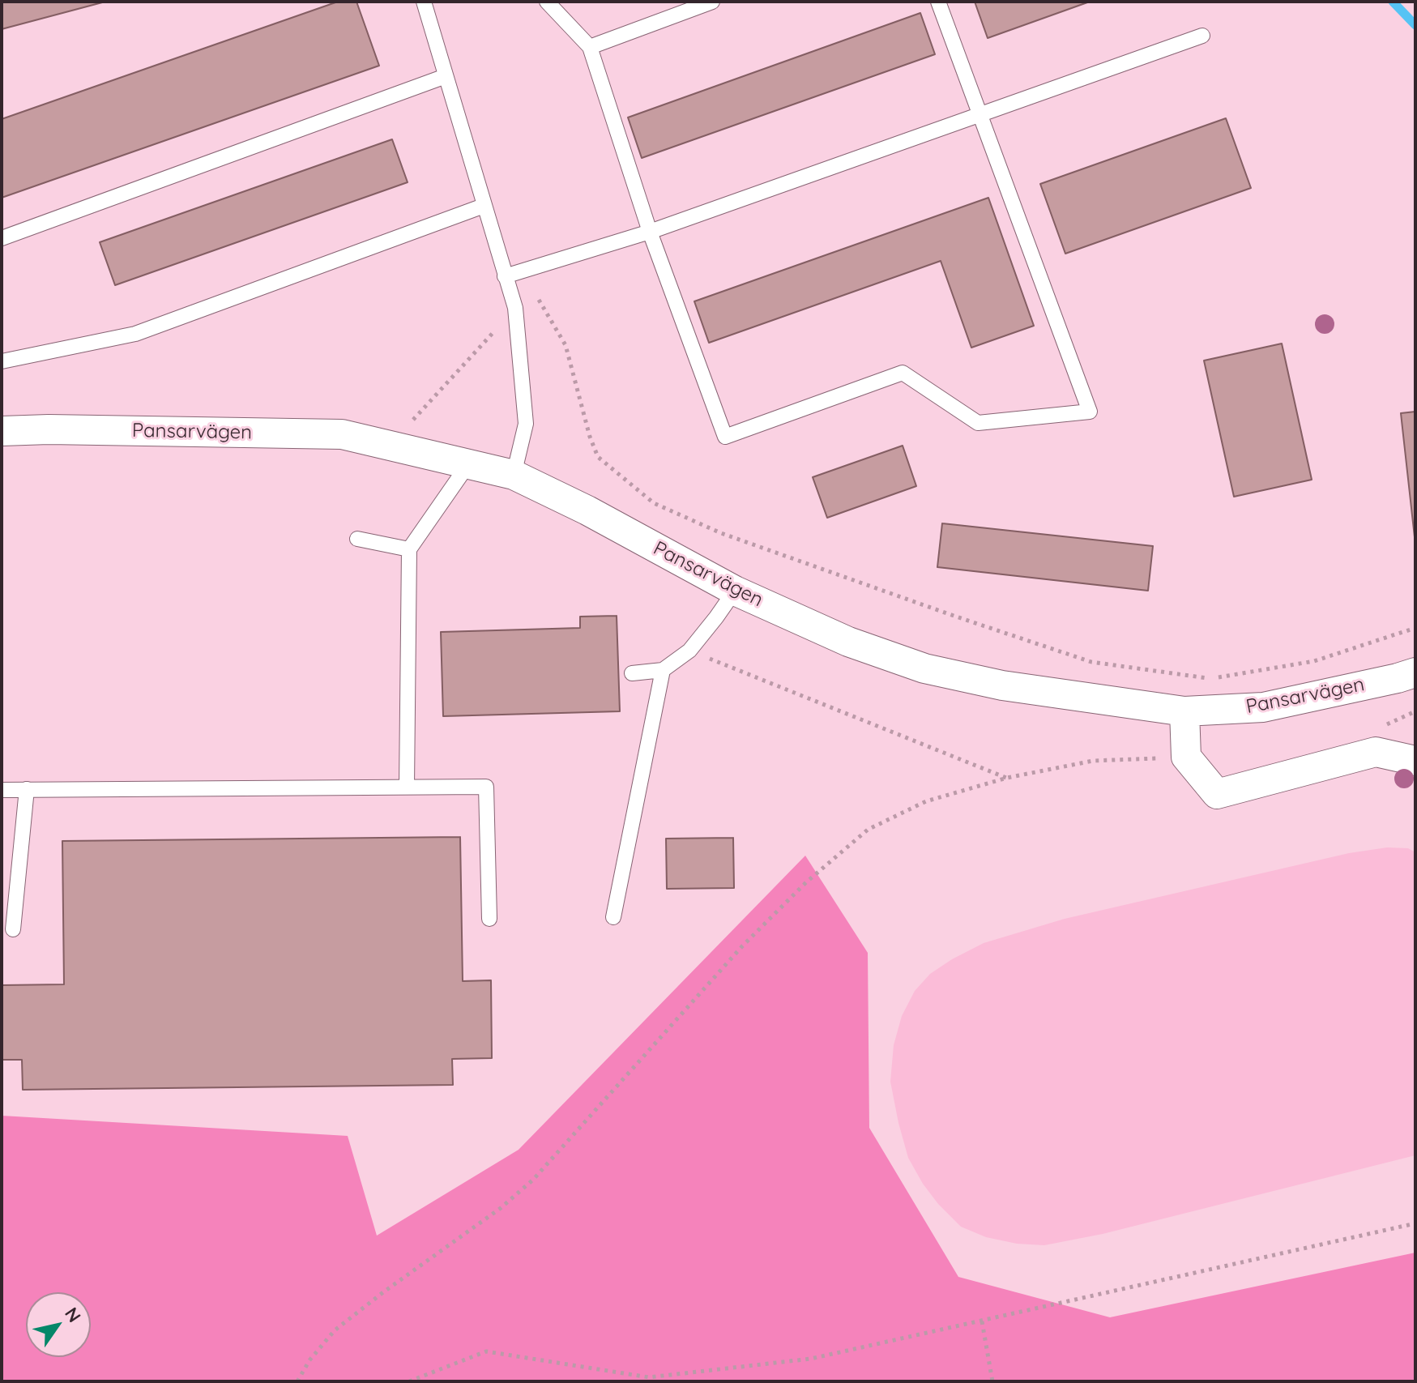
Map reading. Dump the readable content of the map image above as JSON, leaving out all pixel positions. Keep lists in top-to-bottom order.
{
  "streets": {
    "street": ["Pansarvägen"]
  },
  "north": "top right"
}
